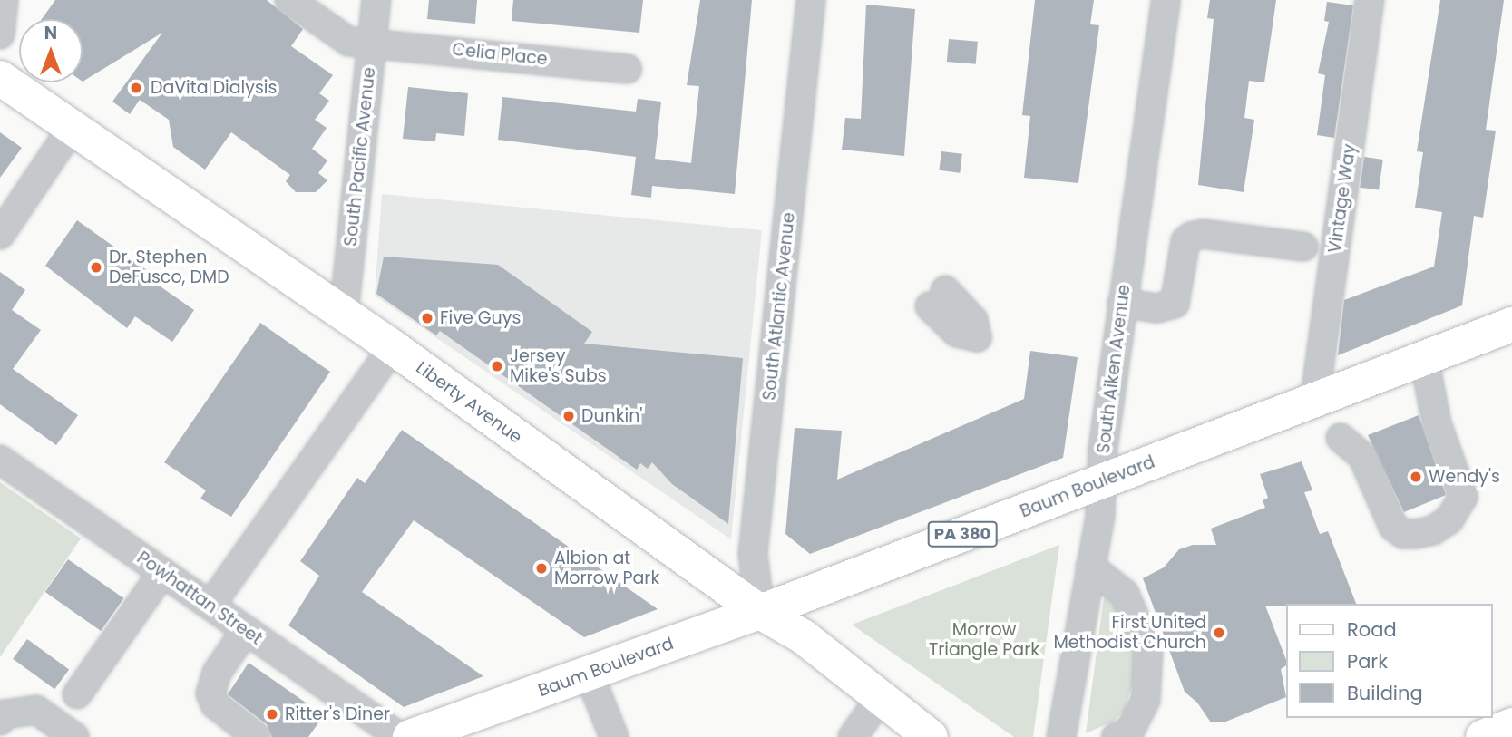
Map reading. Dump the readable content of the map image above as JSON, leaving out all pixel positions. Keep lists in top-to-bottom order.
{
  "streets": {
    "main road": ["Liberty Avenue", "Baum Boulevard", "PA 380"],
    "street": [
      "Celia Place",
      "South Pacific Avenue",
      "Vintage Way",
      "South Atlantic Avenue",
      "South Aiken Avenue",
      "Powhattan Street"
    ]
  },
  "crossings": [
    ["Celia Place", "South Pacific Avenue"],
    ["South Pacific Avenue", "Liberty Avenue"],
    ["Vintage Way", "Baum Boulevard"],
    ["South Atlantic Avenue", "Liberty Avenue"],
    ["South Atlantic Avenue", "Baum Boulevard"],
    ["South Aiken Avenue", "Baum Boulevard"],
    ["Liberty Avenue", "Baum Boulevard"]
  ],
  "parks": ["Morrow Triangle Park"],
  "places": [
    "DaVita Dialysis",
    "Dr. Stephen DeFusco, DMD",
    "Five Guys",
    "Jersey Mike's Subs",
    "Dunkin'",
    "Wendy's",
    "Albion at Morrow Park",
    "First United Methodist Church",
    "Ritter's Diner"
  ],
  "legend": ["Road", "Park", "Building"],
  "north": "top"
}
